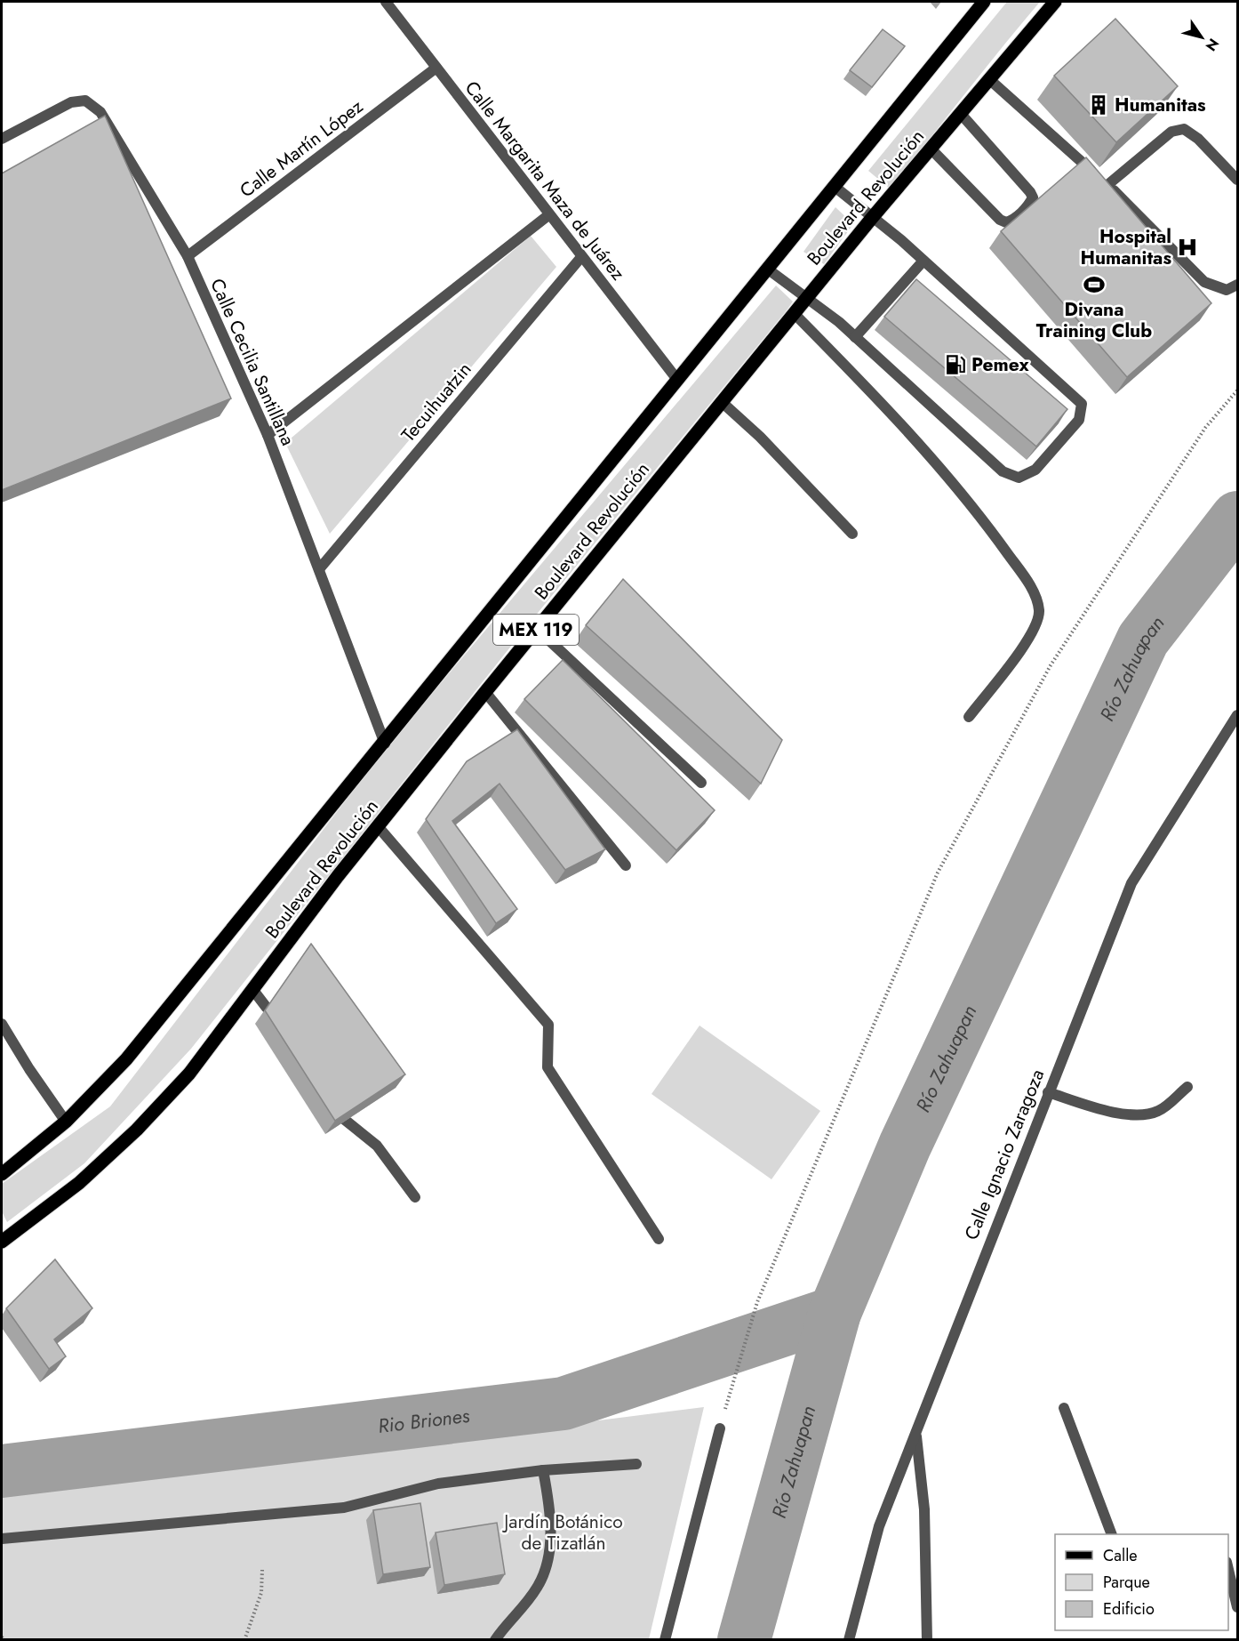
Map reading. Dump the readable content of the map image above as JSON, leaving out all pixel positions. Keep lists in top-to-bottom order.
{
  "streets": {
    "main road": ["Boulevard Revolución", "MEX 119"],
    "street": [
      "Calle Martín López",
      "Calle Margarita Maza de Juárez",
      "Calle Cecilia Santillana",
      "Tecuihuatzin",
      "Calle Ignacio Zaragoza"
    ]
  },
  "crossings": [
    ["Calle Martín López", "Calle Margarita Maza de Juárez"],
    ["Calle Martín López", "Calle Cecilia Santillana"],
    ["Calle Margarita Maza de Juárez", "Boulevard Revolución"],
    ["Calle Margarita Maza de Juárez", "Tecuihuatzin"],
    ["Boulevard Revolución", "Calle Cecilia Santillana"],
    ["Calle Cecilia Santillana", "Tecuihuatzin"]
  ],
  "water": ["Río Zahuapan", "Rio Briones"],
  "parks": ["Jardín Botánico de Tizatlán"],
  "places": {
    "building": ["Humanitas"],
    "hospital": ["Hospital Humanitas"],
    "sports": ["Divana Training Club"],
    "fuel station": ["Pemex"]
  },
  "legend": ["Calle", "Parque", "Edificio"],
  "north": "bottom right"
}
